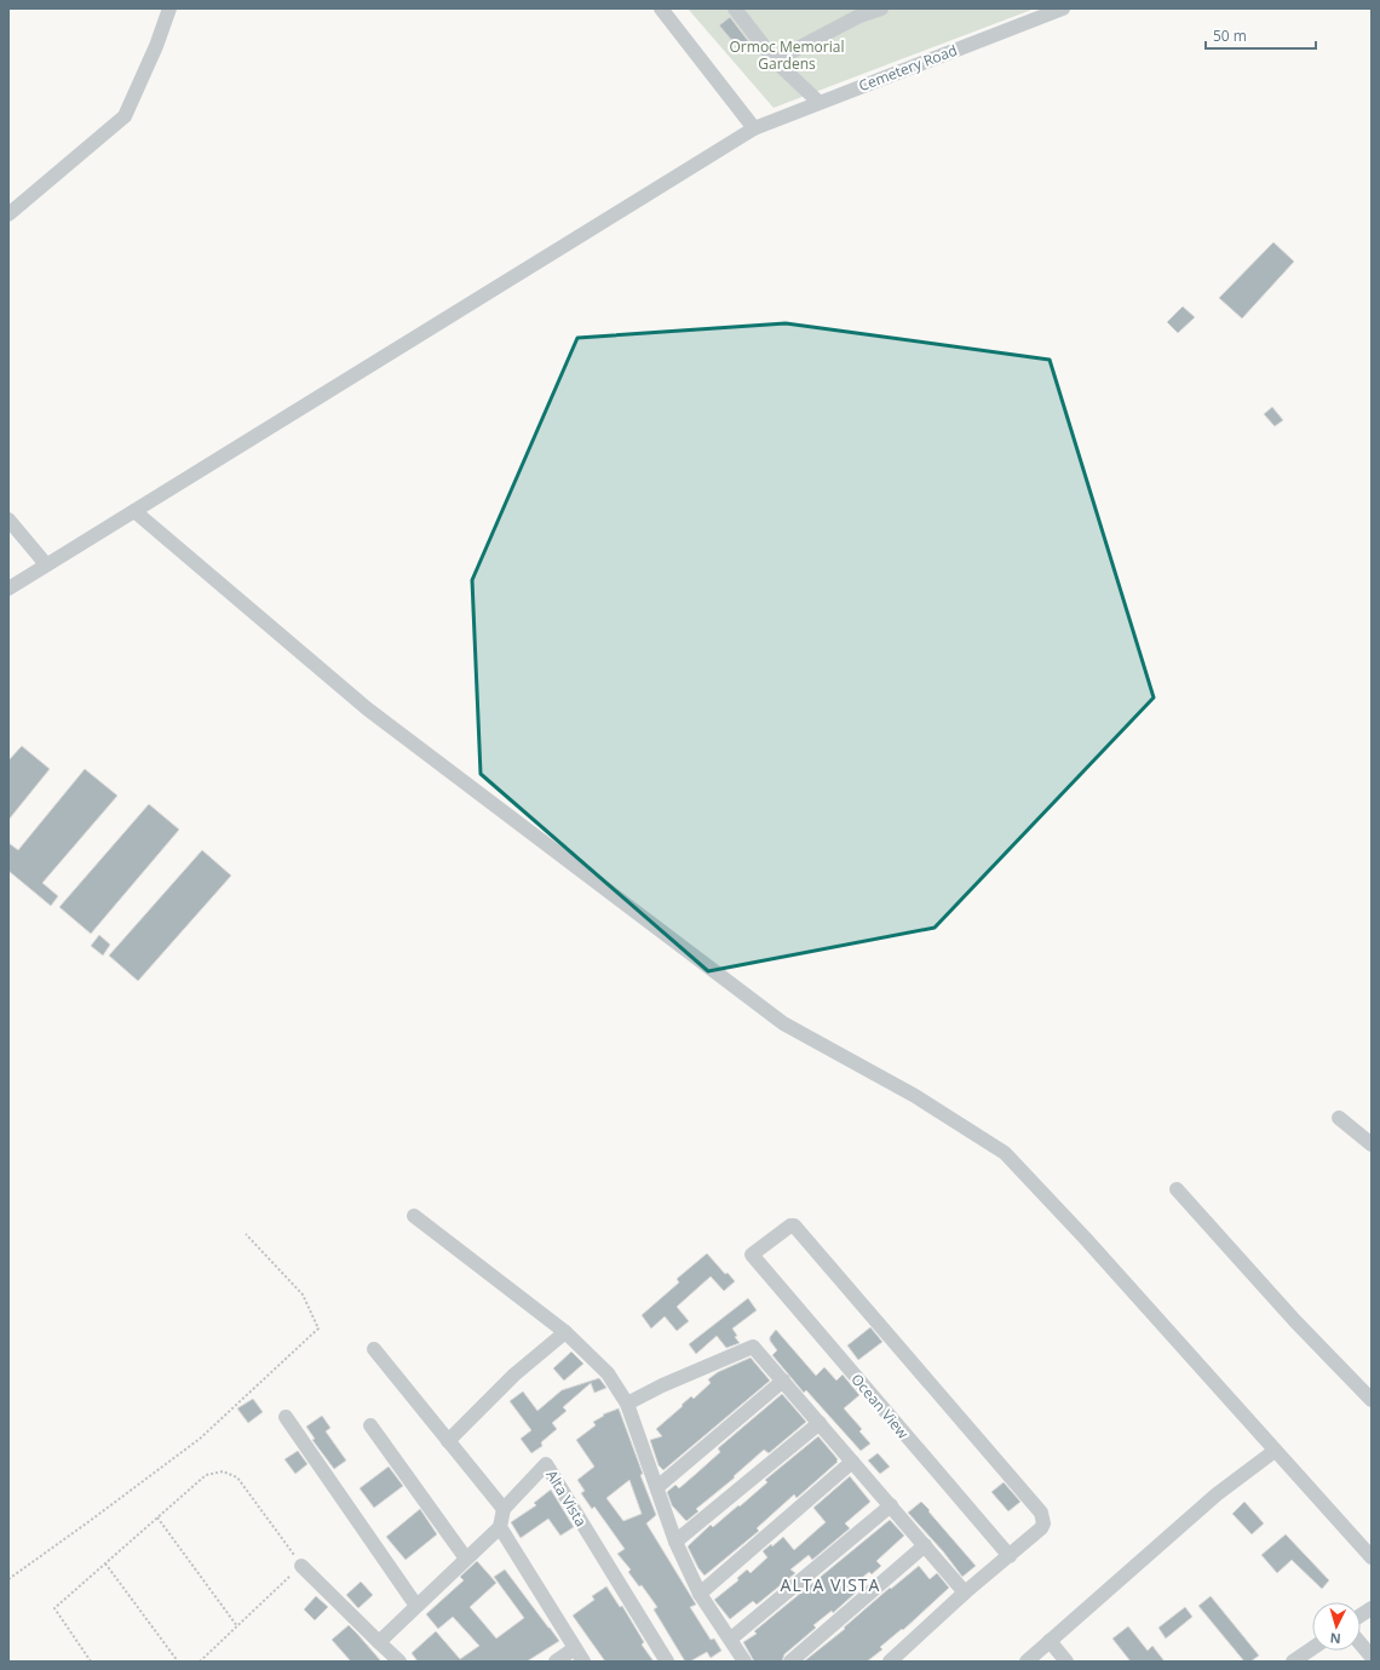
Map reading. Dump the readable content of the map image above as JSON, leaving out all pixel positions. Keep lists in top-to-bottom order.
{
  "streets": {
    "street": ["Cemetery Road", "Ocean View", "Alta Vista"]
  },
  "districts": ["ALTA VISTA"],
  "parks": ["Ormoc Memorial Gardens"],
  "scale_bar": "50 m",
  "north": "bottom"
}
